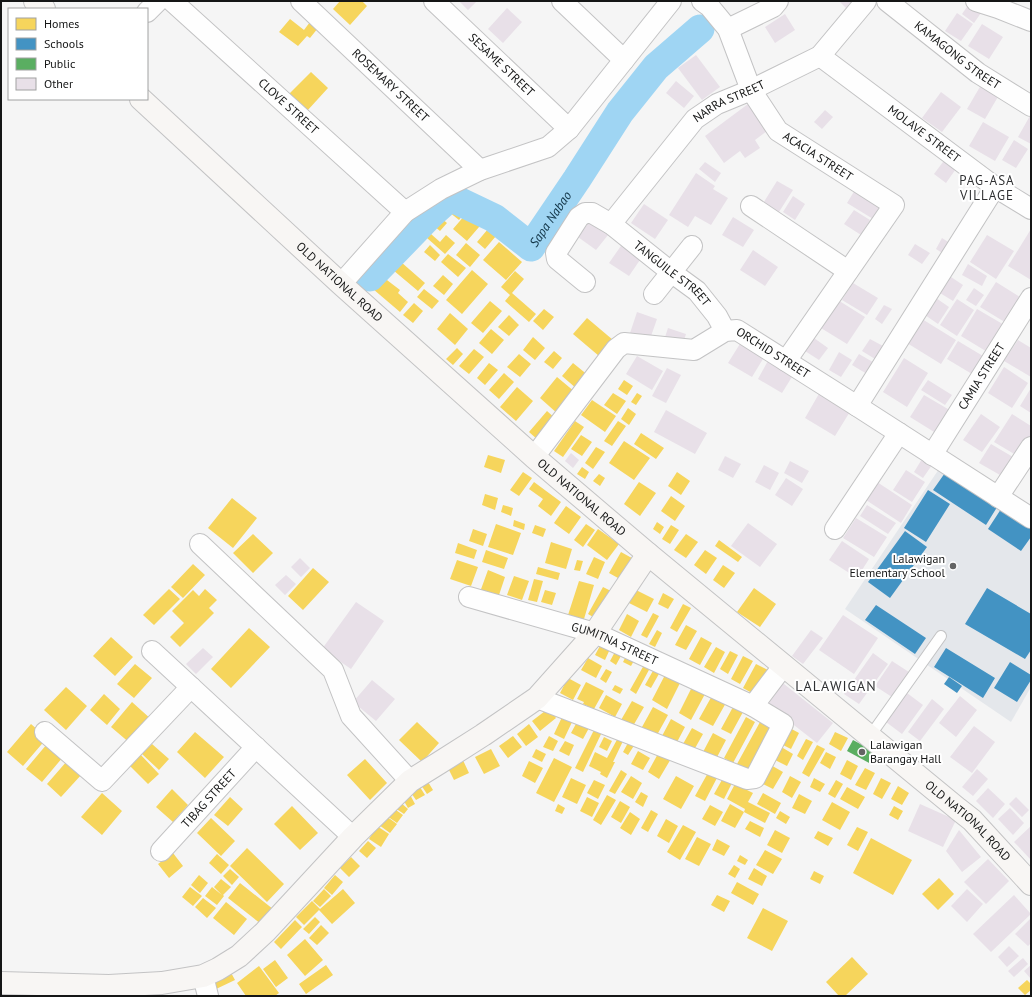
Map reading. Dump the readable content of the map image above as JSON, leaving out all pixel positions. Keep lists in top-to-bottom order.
{
  "streets": {
    "main road": ["OLD NATIONAL ROAD"],
    "street": [
      "KAMAGONG STREET",
      "SESAME STREET",
      "ROSEMARY STREET",
      "NARRA STREET",
      "CLOVE STREET",
      "MOLAVE STREET",
      "ACACIA STREET",
      "TANGUILE STREET",
      "ORCHID STREET",
      "CAMIA STREET",
      "GUMITNA STREET",
      "TIBAG STREET"
    ]
  },
  "crossings": [
    ["NARRA STREET", "MOLAVE STREET"],
    ["NARRA STREET", "ACACIA STREET"],
    ["NARRA STREET", "TANGUILE STREET"],
    ["TANGUILE STREET", "ORCHID STREET"],
    ["OLD NATIONAL ROAD", "ORCHID STREET"],
    ["ORCHID STREET", "CAMIA STREET"]
  ],
  "districts": ["PAG-ASA VILLAGE", "LALAWIGAN"],
  "water": ["Sapa Nabao"],
  "places": ["Lalawigan Elementary School", "Lalawigan Barangay Hall"],
  "legend": [
    "Homes",
    "Schools",
    "Public",
    "Other"
  ]
}
